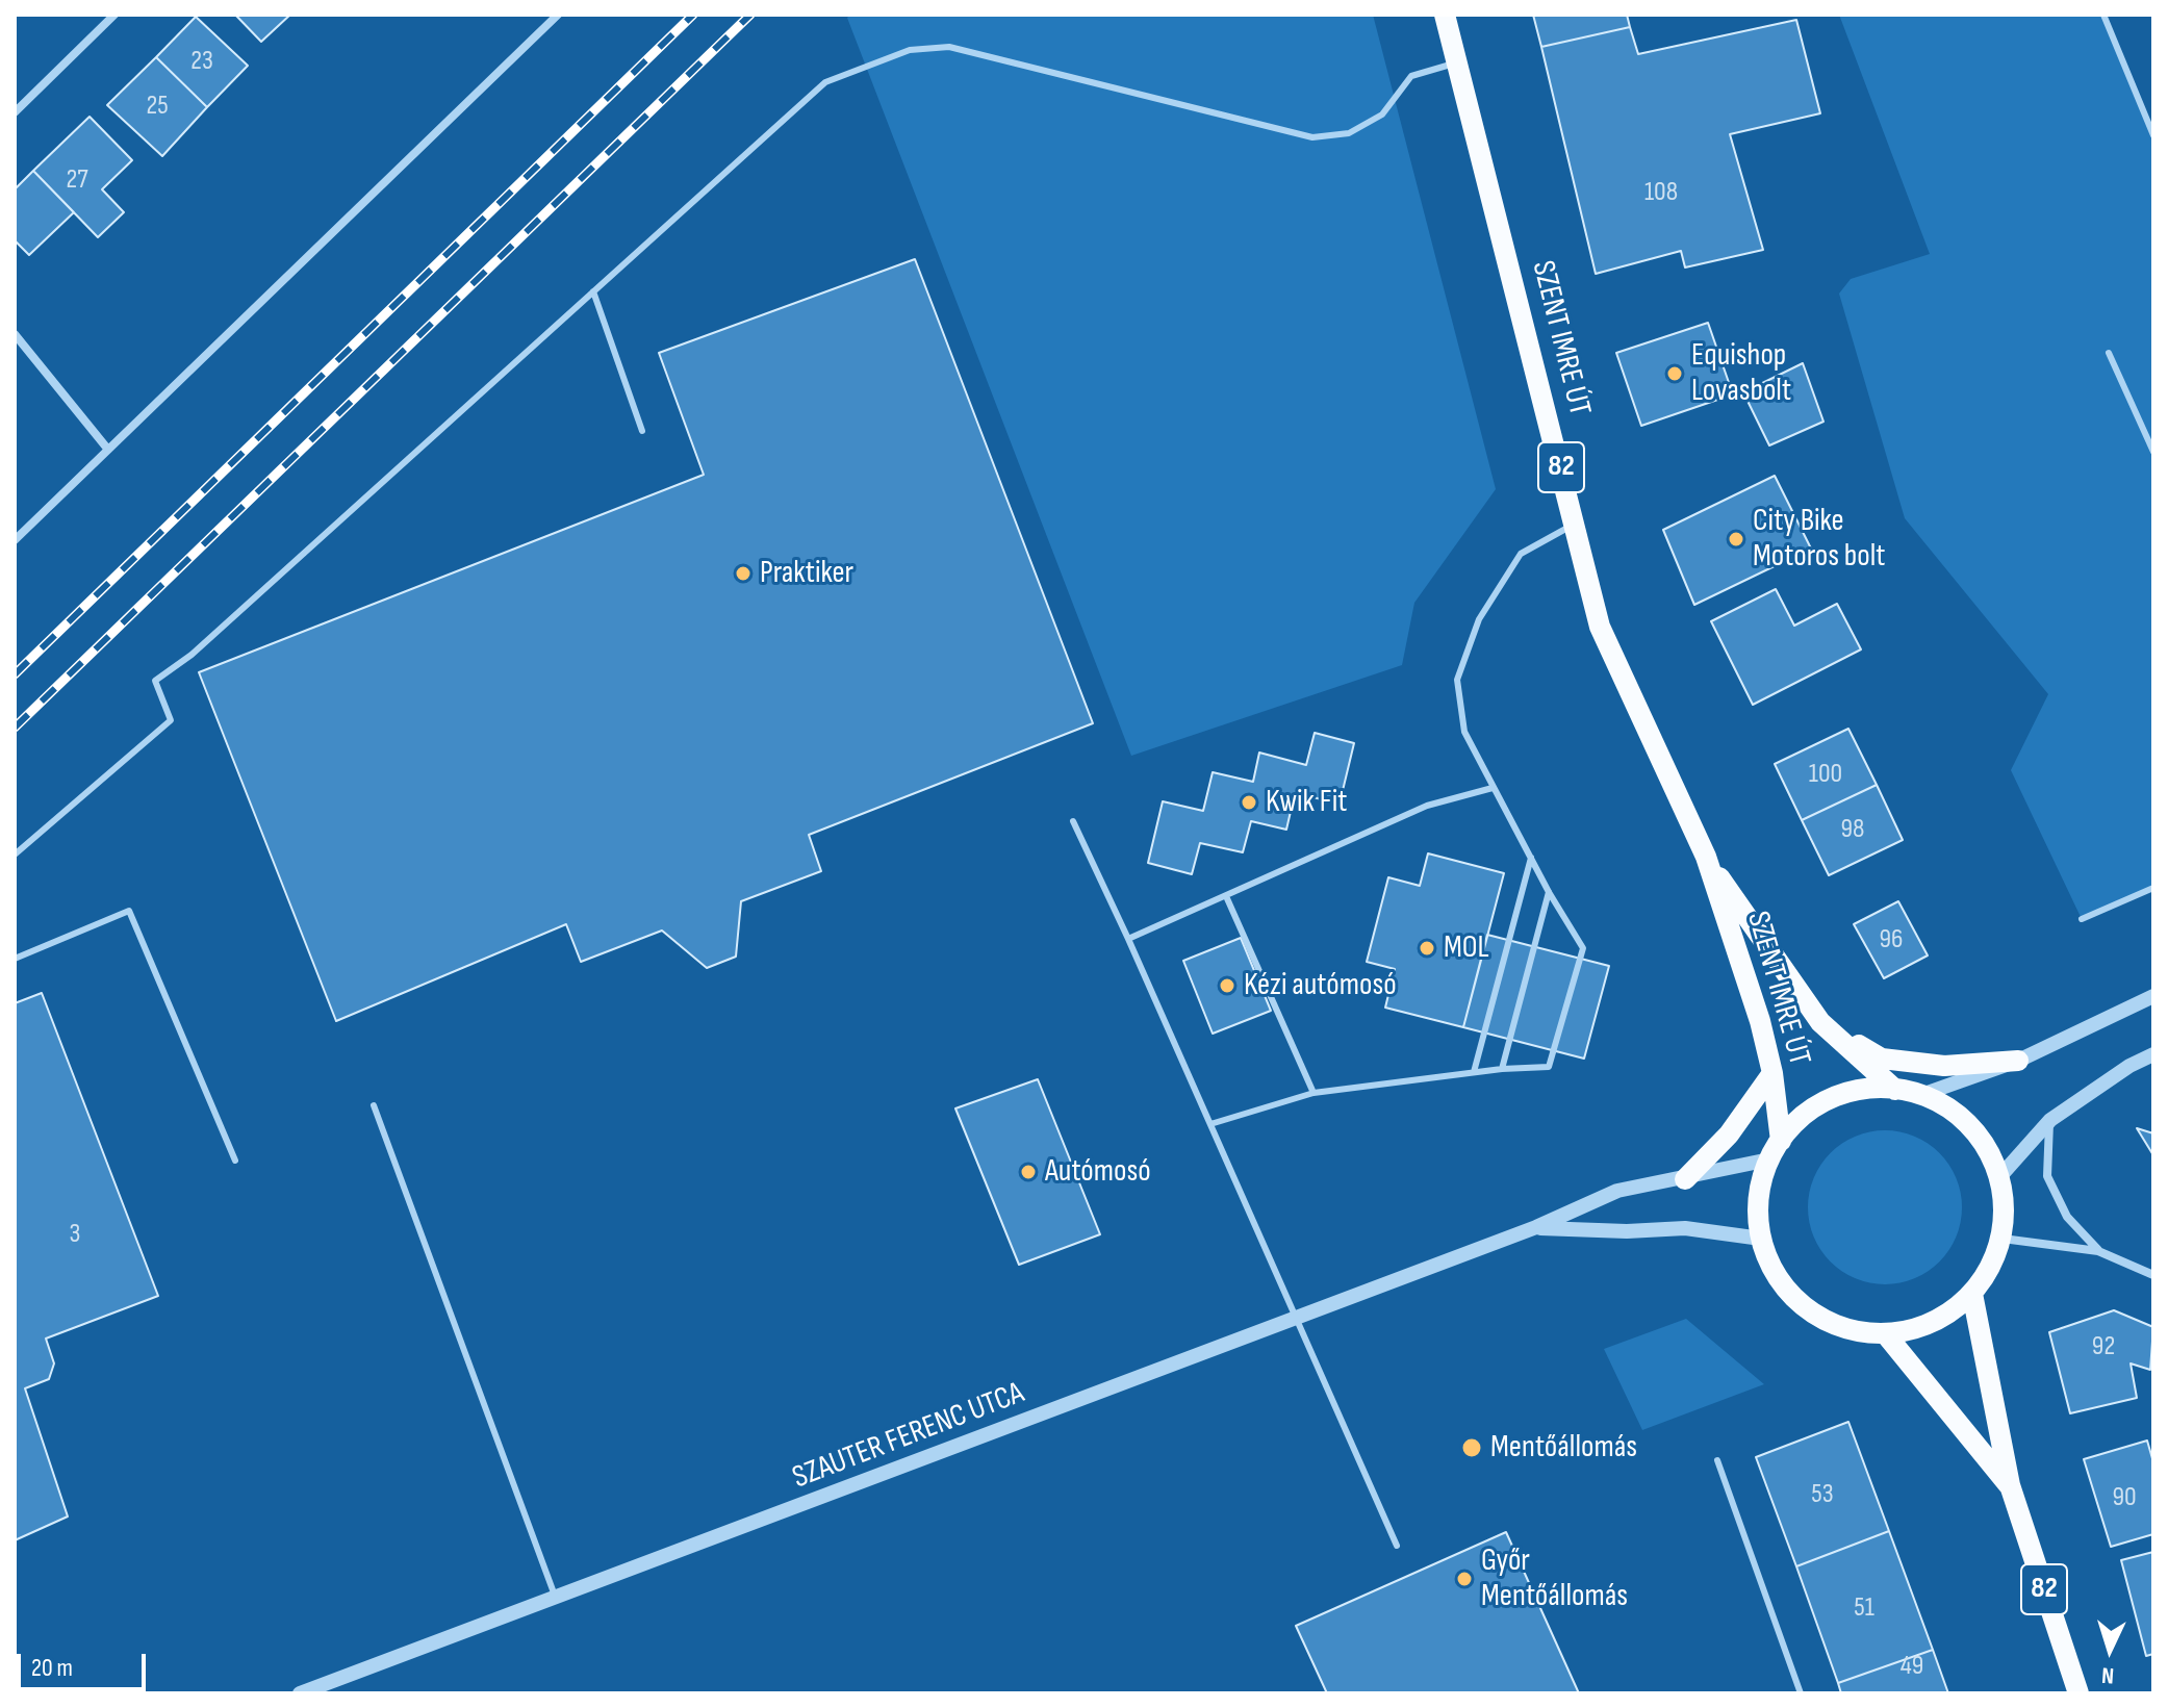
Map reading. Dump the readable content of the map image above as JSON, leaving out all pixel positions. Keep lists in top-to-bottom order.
{
  "streets": {
    "main road": ["SZENT IMRE ÚT", "82"],
    "street": ["SZAUTER FERENC UTCA"]
  },
  "crossings": [
    ["SZENT IMRE ÚT", "82"],
    ["SZENT IMRE ÚT", "SZAUTER FERENC UTCA"],
    ["82", "SZAUTER FERENC UTCA"]
  ],
  "places": [
    "Equishop Lovasbolt",
    "City Bike Motoros bolt",
    "Praktiker",
    "Kwik Fit",
    "MOL",
    "Kézi autómosó",
    "Autómosó",
    "Mentőállomás",
    "Győr Mentőállomás"
  ],
  "house_numbers": [
    "23",
    "25",
    "27",
    "108",
    "100",
    "98",
    "96",
    "3",
    "92",
    "53",
    "90",
    "51",
    "49"
  ],
  "scale_bar": "20 m",
  "north": "bottom"
}
